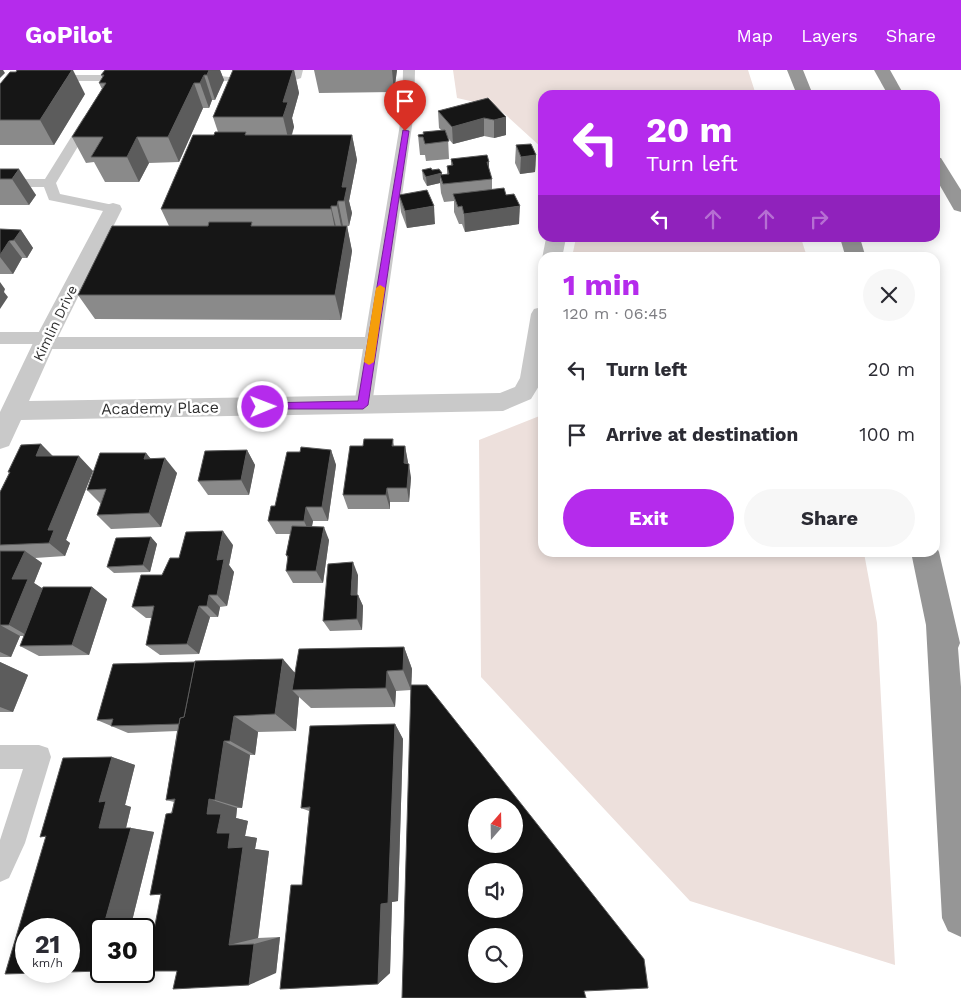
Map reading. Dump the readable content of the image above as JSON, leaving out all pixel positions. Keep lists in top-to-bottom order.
{
  "streets": {
    "street": ["Kimlin Drive", "Academy Place"]
  },
  "crossings": [
    ["Kimlin Drive", "Academy Place"]
  ],
  "north": "top",
  "page": {
    "header": "GoPilot",
    "nav": ["Map", "Layers", "Share"],
    "turn": ["20 m", "Turn left"],
    "heading": ["1 min", "120 m · 06:45"],
    "list": [
      {
        "name": "Turn left",
        "value": "20 m"
      },
      {
        "name": "Arrive at destination",
        "value": "100 m"
      }
    ],
    "buttons": ["Exit", "Share"],
    "speed": "21 km/h",
    "limit": "30"
  }
}
